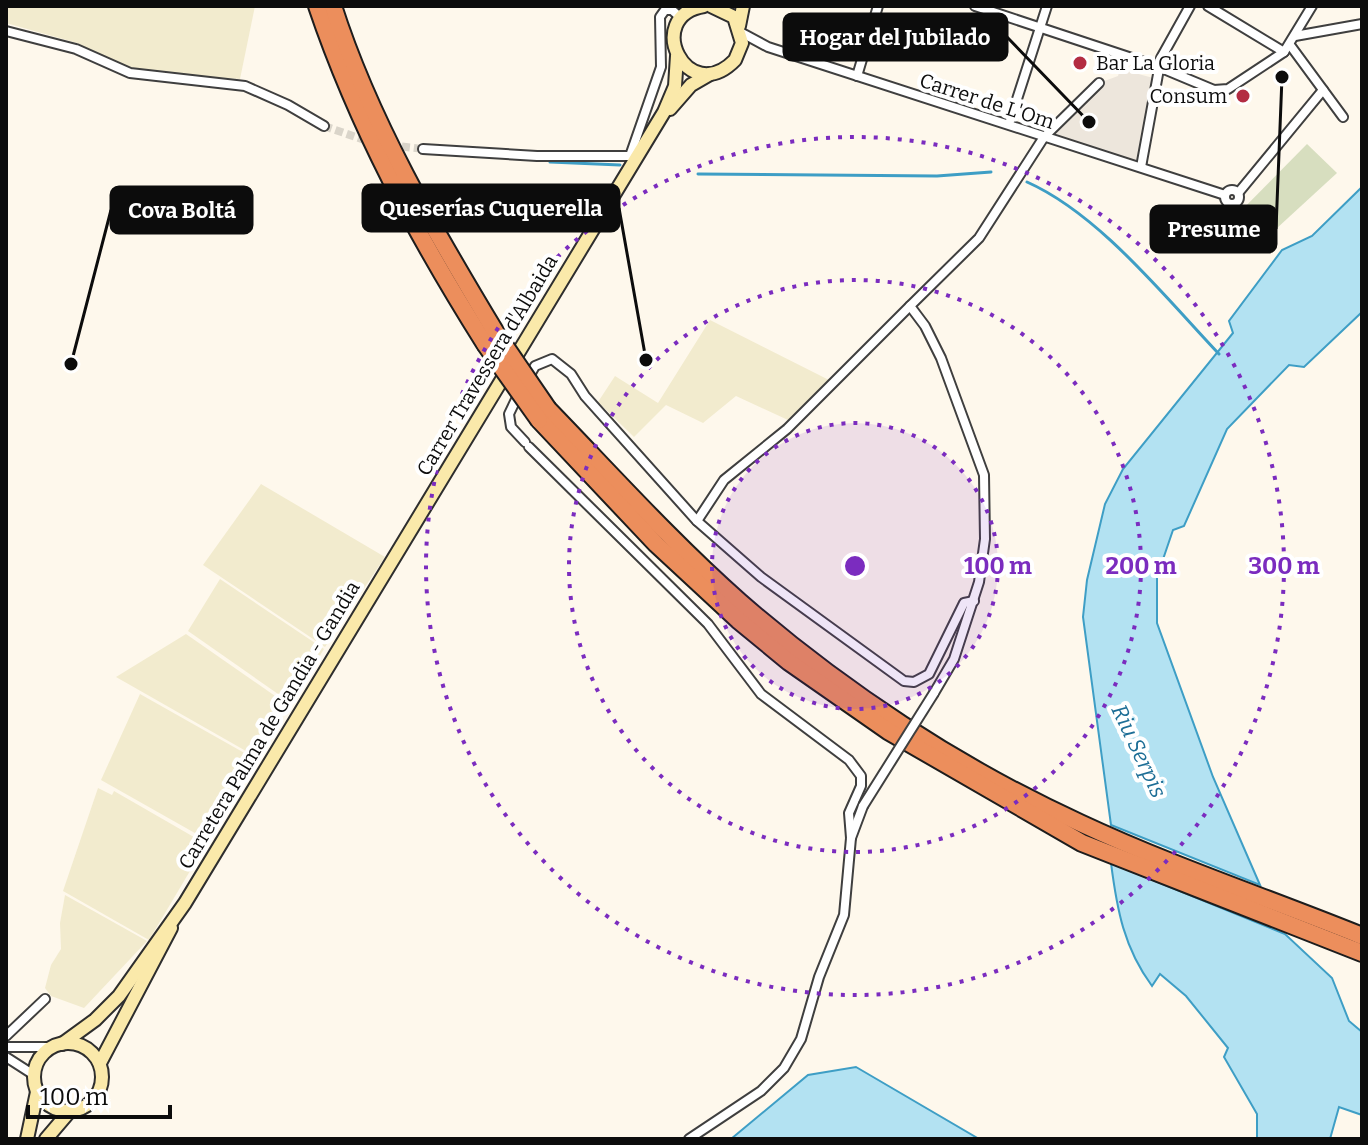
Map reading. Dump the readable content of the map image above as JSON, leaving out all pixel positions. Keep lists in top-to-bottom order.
{
  "streets": {
    "main road": ["Carrer Travessera d'Albaida", "Carretera Palma de Gandia - Gandia"],
    "street": ["Carrer de L'Om"]
  },
  "crossings": [
    ["Carrer de L'Om", "Carrer Travessera d'Albaida"],
    ["Carrer Travessera d'Albaida", "Carretera Palma de Gandia - Gandia"]
  ],
  "water": ["Riu Serpis"],
  "places": [
    "Bar La Gloria",
    "Presume",
    "Consum",
    "Hogar del Jubilado",
    "Queserías Cuquerella",
    "Cova Boltá"
  ],
  "scale_bar": "100 m",
  "rings": ["100 m", "200 m", "300 m"]
}
